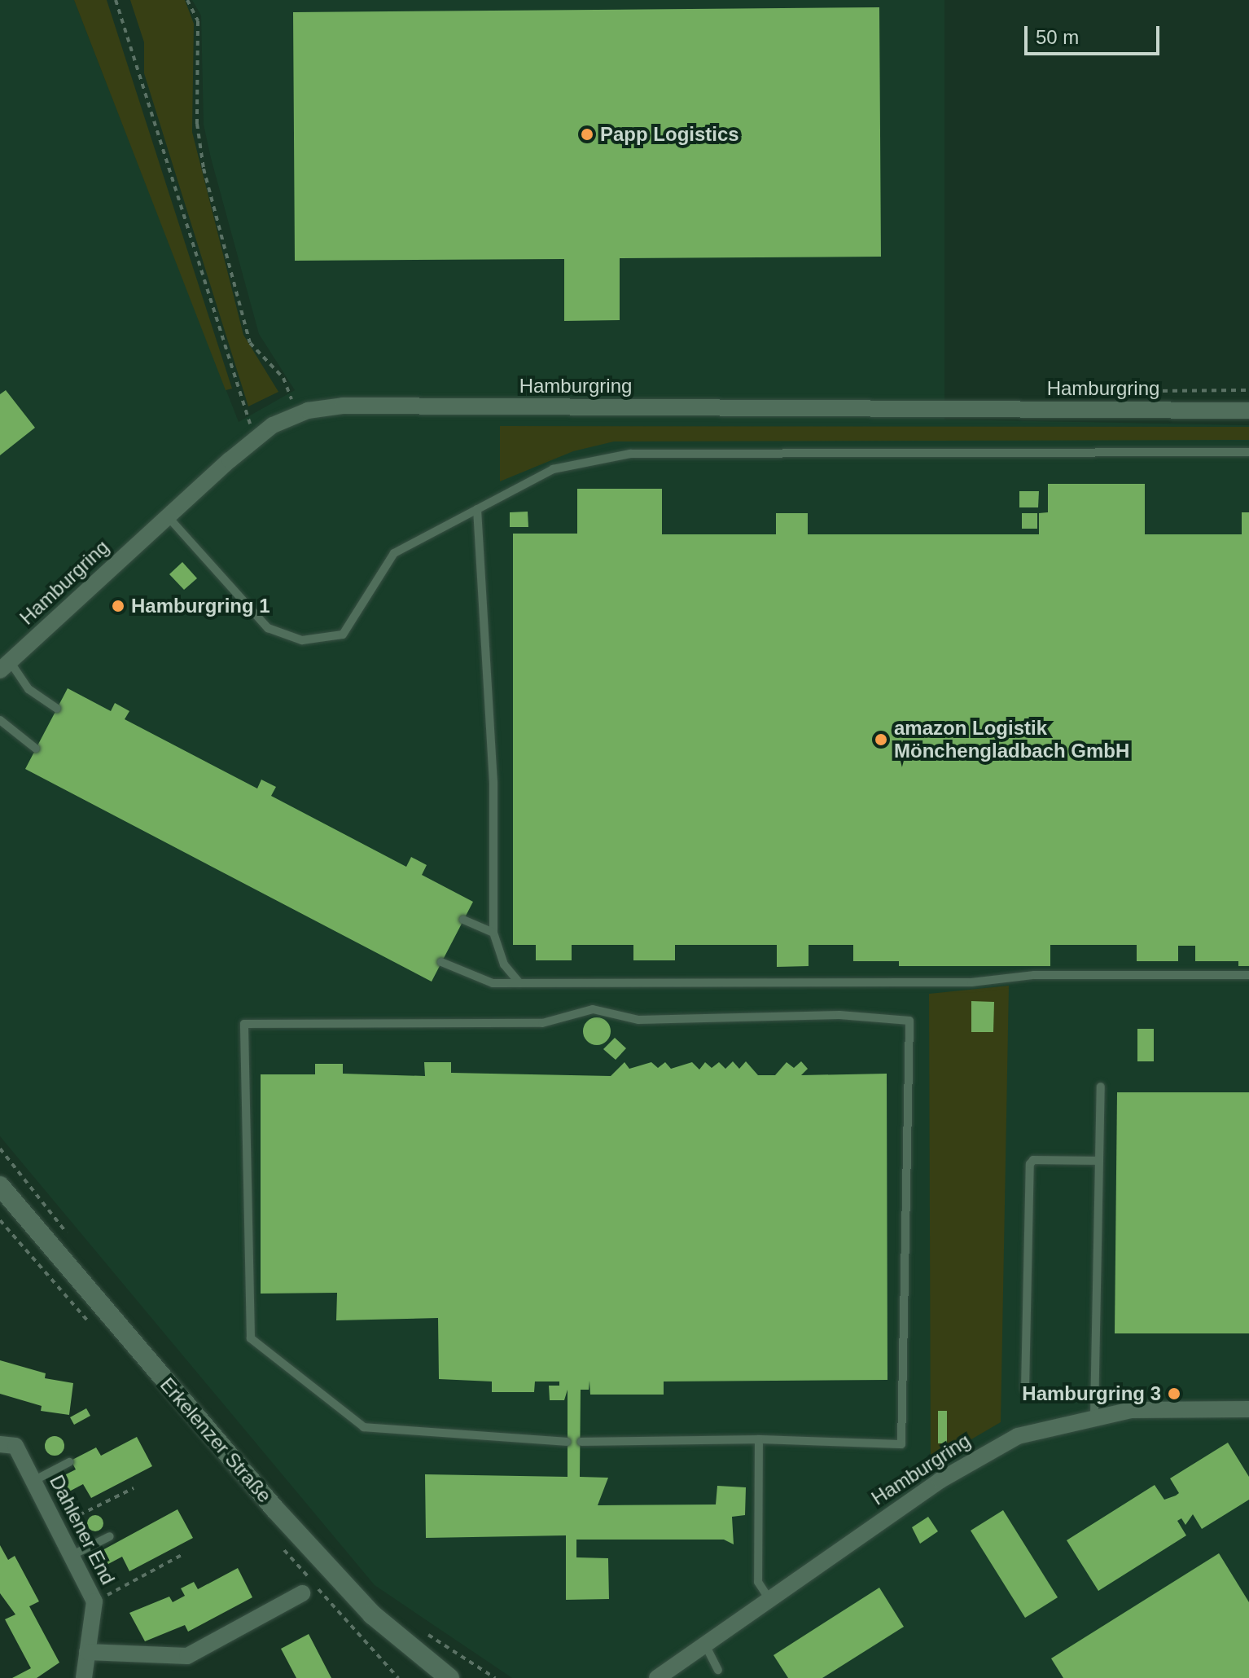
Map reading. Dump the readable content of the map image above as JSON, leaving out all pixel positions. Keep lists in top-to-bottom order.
{
  "streets": {
    "street": ["Hamburgring", "Erkelenzer Straße", "Dahlener End"]
  },
  "places": [
    "Papp Logistics",
    "Hamburgring 1",
    "amazon Logistik Mönchengladbach GmbH",
    "Hamburgring 3"
  ],
  "scale_bar": "50 m"
}
